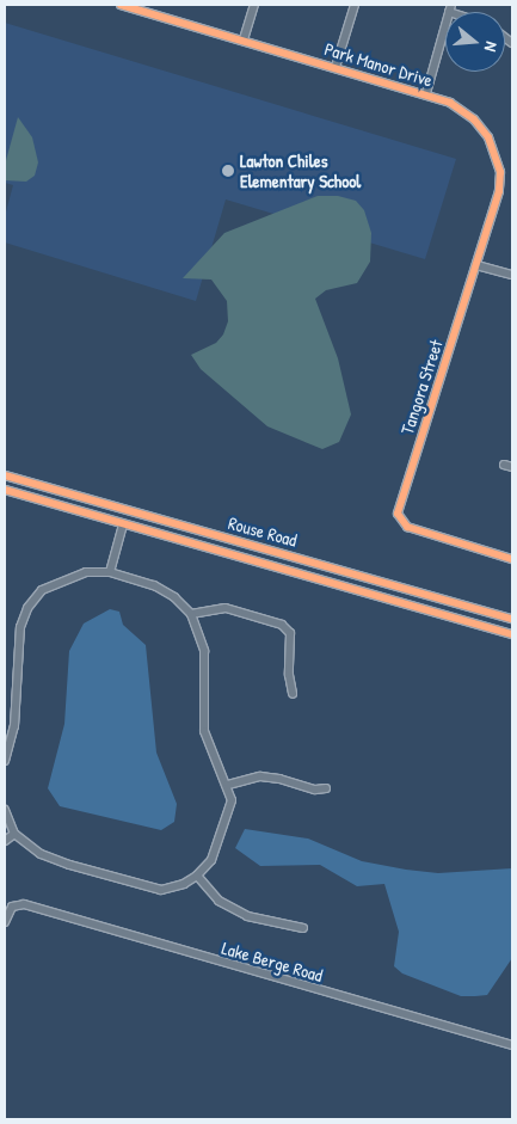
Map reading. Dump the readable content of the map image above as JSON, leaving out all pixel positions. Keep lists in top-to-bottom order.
{
  "streets": {
    "street": [
      "Park Manor Drive",
      "Tangora Street",
      "Rouse Road",
      "Lake Berge Road"
    ]
  },
  "crossings": [
    ["Park Manor Drive", "Tangora Street"]
  ],
  "places": ["Lawton Chiles Elementary School"],
  "north": "right"
}
